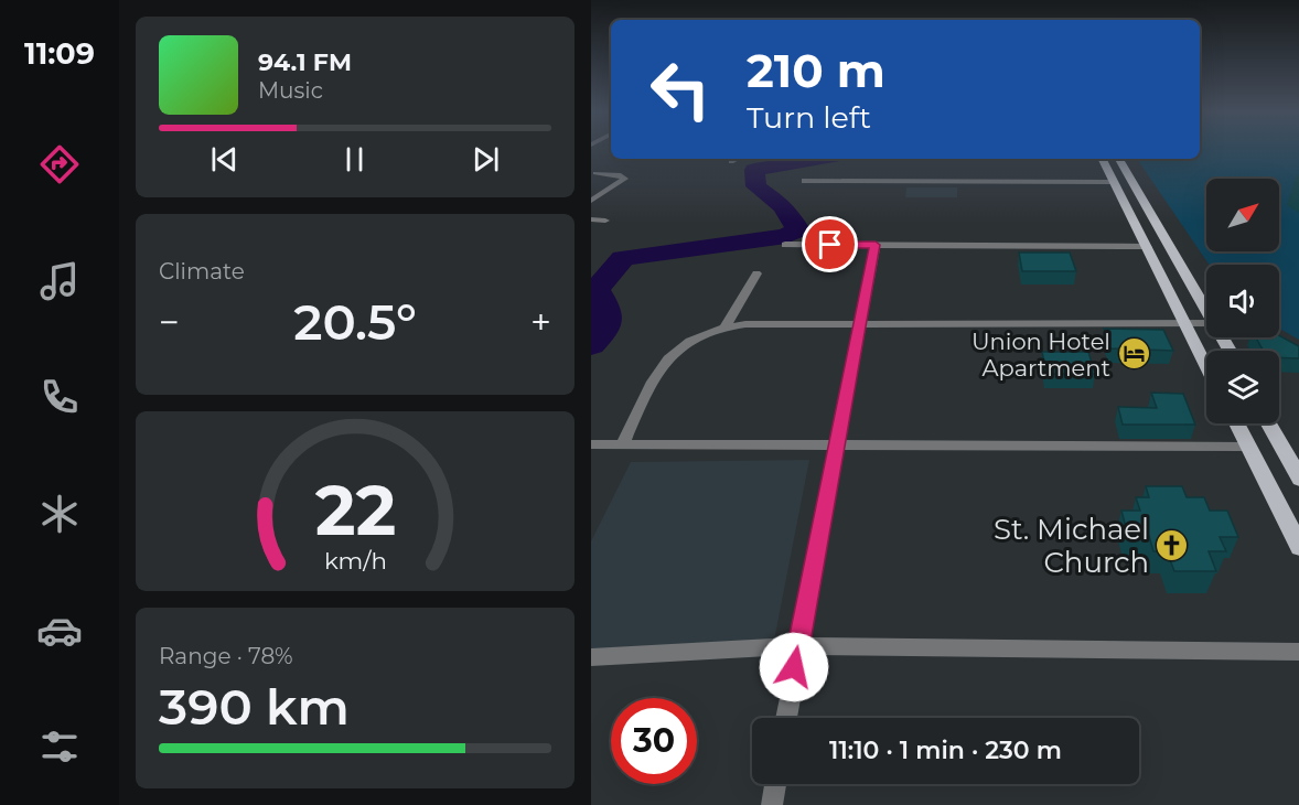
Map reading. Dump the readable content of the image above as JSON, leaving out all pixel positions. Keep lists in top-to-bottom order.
{
  "places": {
    "hotel": ["Union Hotel Apartment"],
    "church": ["St. Michael Church"]
  },
  "north": "top right",
  "page": {
    "tabs": "11:09",
    "turn": ["210 m", "Turn left"],
    "song": ["94.1 FM", "Music"],
    "tile": [
      "Climate",
      ["Range · 78%", "390 km"]
    ],
    "heat": ["−", "20.5°", "+"],
    "limit": "30",
    "trip": "11:10 · 1 min · 230 m",
    "gauge": ["22", "km/h"]
  }
}
